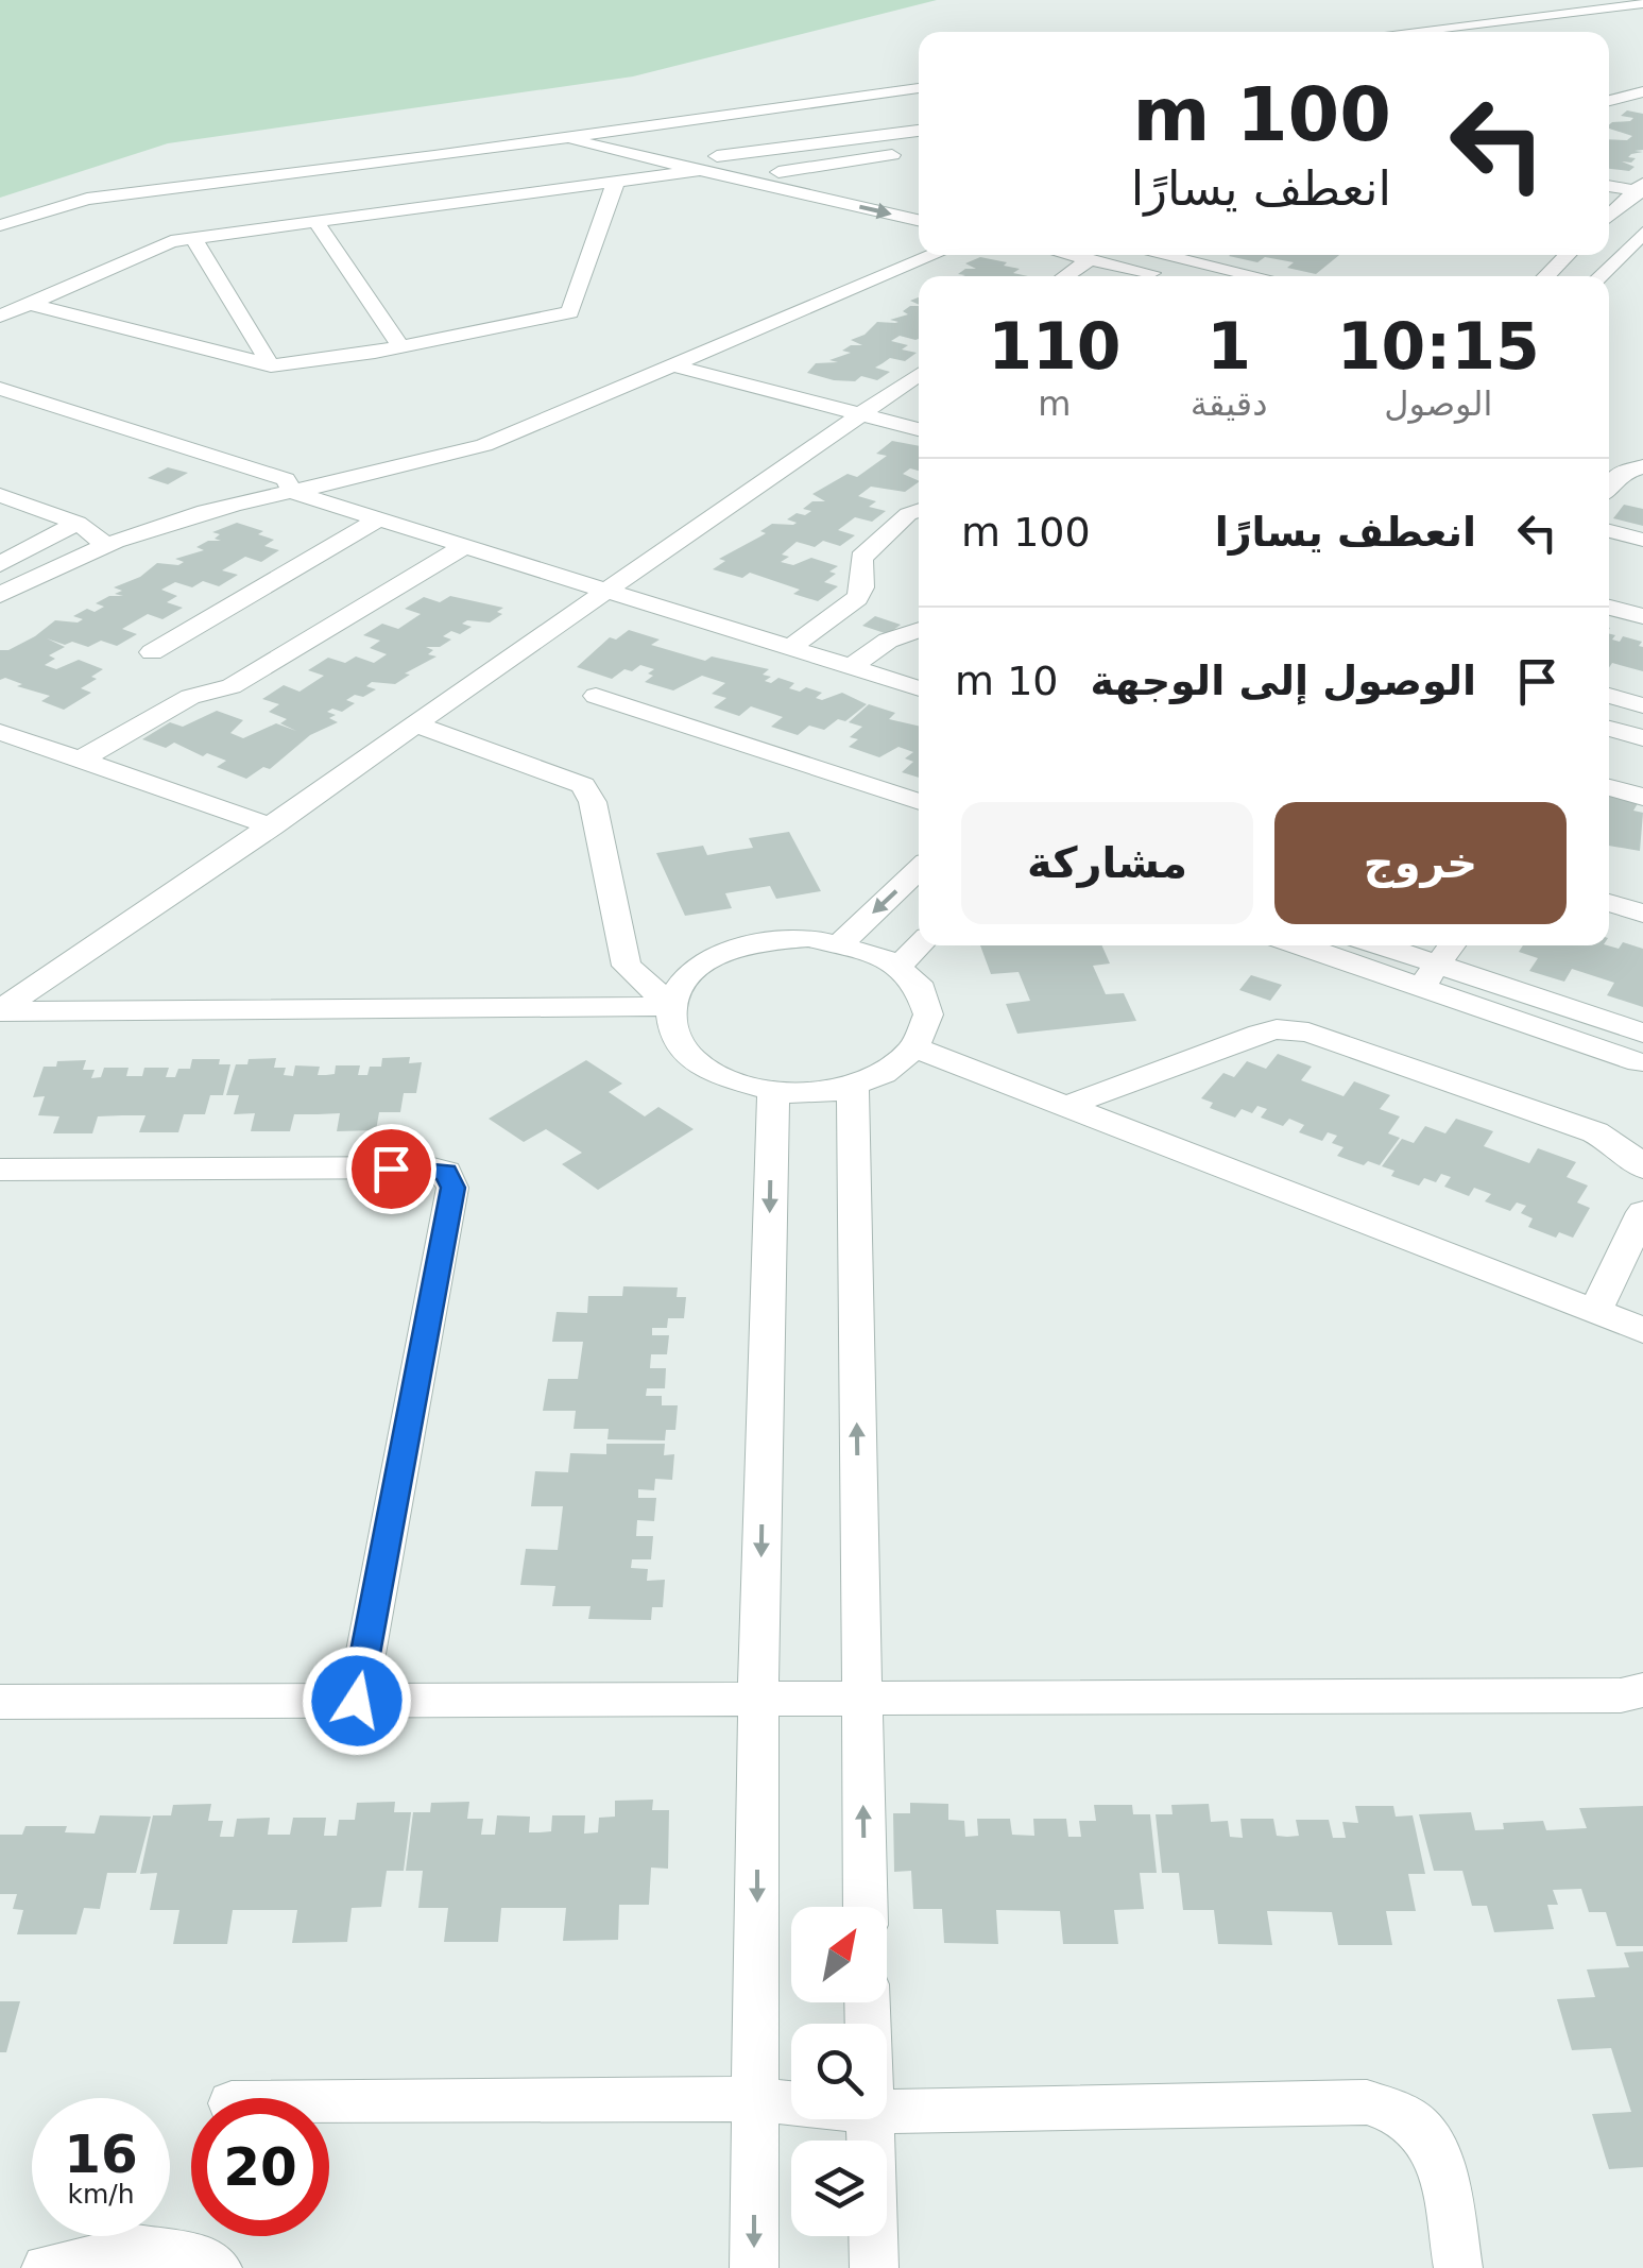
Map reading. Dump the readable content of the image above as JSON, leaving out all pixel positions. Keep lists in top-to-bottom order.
{
  "north": "top right",
  "page": {
    "turn": ["100 m", "انعطف يسارًا"],
    "eta": [
      "10:15",
      "الوصول",
      "1",
      "دقيقة",
      "110",
      "m"
    ],
    "list": [
      {
        "name": "انعطف يسارًا",
        "value": "100 m"
      },
      {
        "name": "الوصول إلى الوجهة",
        "value": "10 m"
      }
    ],
    "buttons": ["خروج", "مشاركة"],
    "speed": "16 km/h",
    "limit": "20"
  }
}
